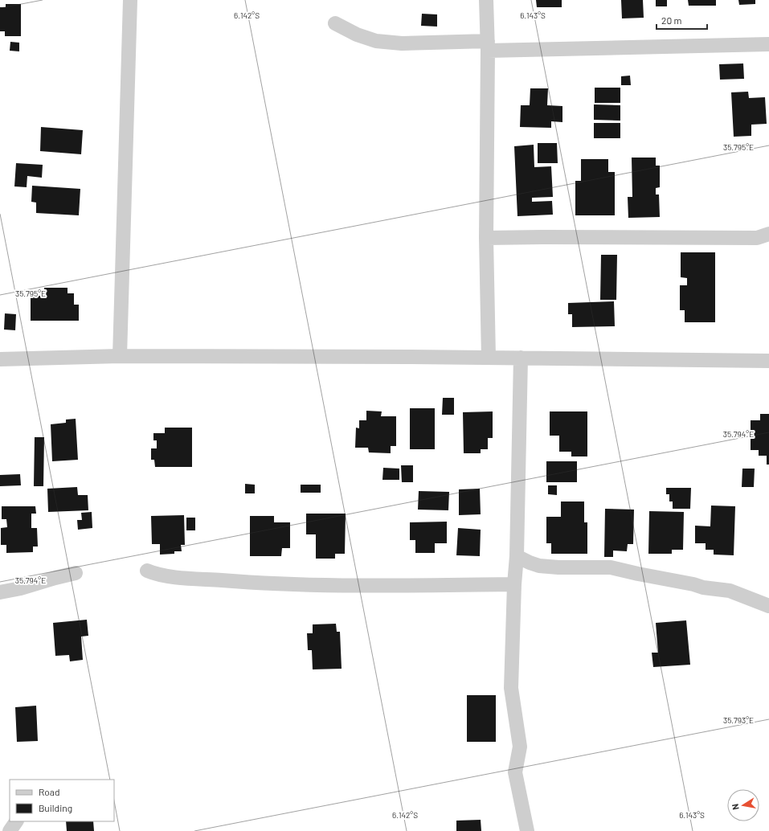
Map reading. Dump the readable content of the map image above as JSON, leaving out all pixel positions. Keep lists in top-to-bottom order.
{
  "legend": ["Road", "Building"],
  "scale_bar": "20 m",
  "north": "left",
  "coordinates": [
    "6.142°S",
    "6.143°S",
    "35.795°E",
    "35.794°E",
    "35.793°E"
  ]
}
